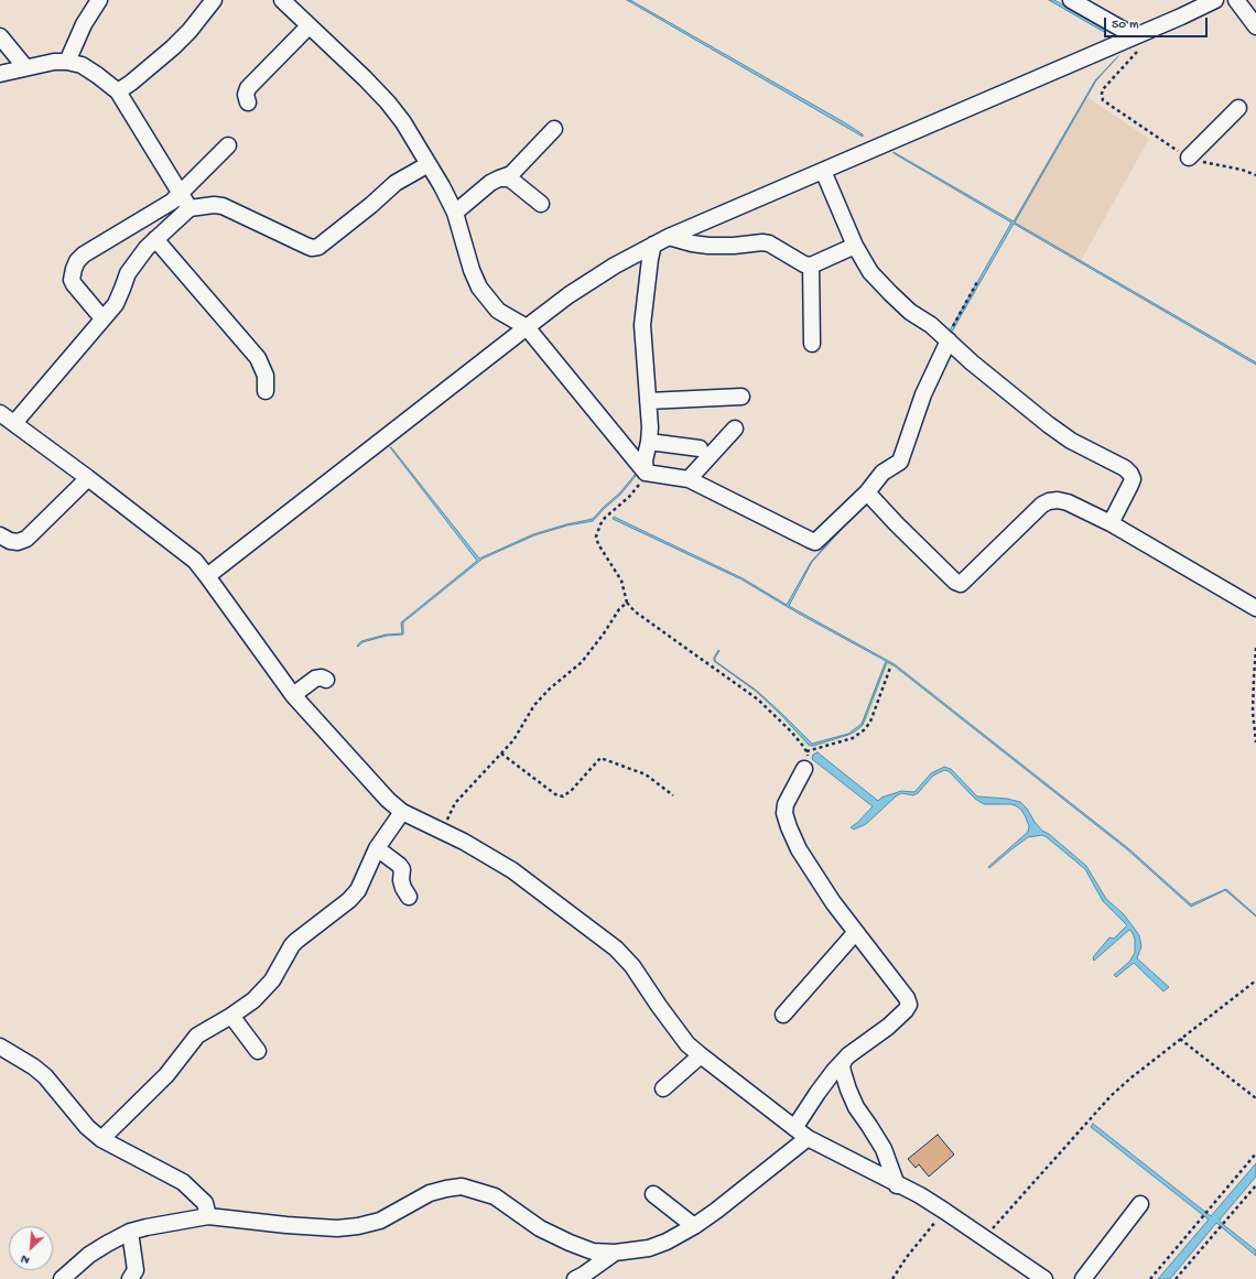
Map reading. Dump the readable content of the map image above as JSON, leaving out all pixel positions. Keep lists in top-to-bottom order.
{
  "scale_bar": "50 m",
  "north": "bottom left"
}
